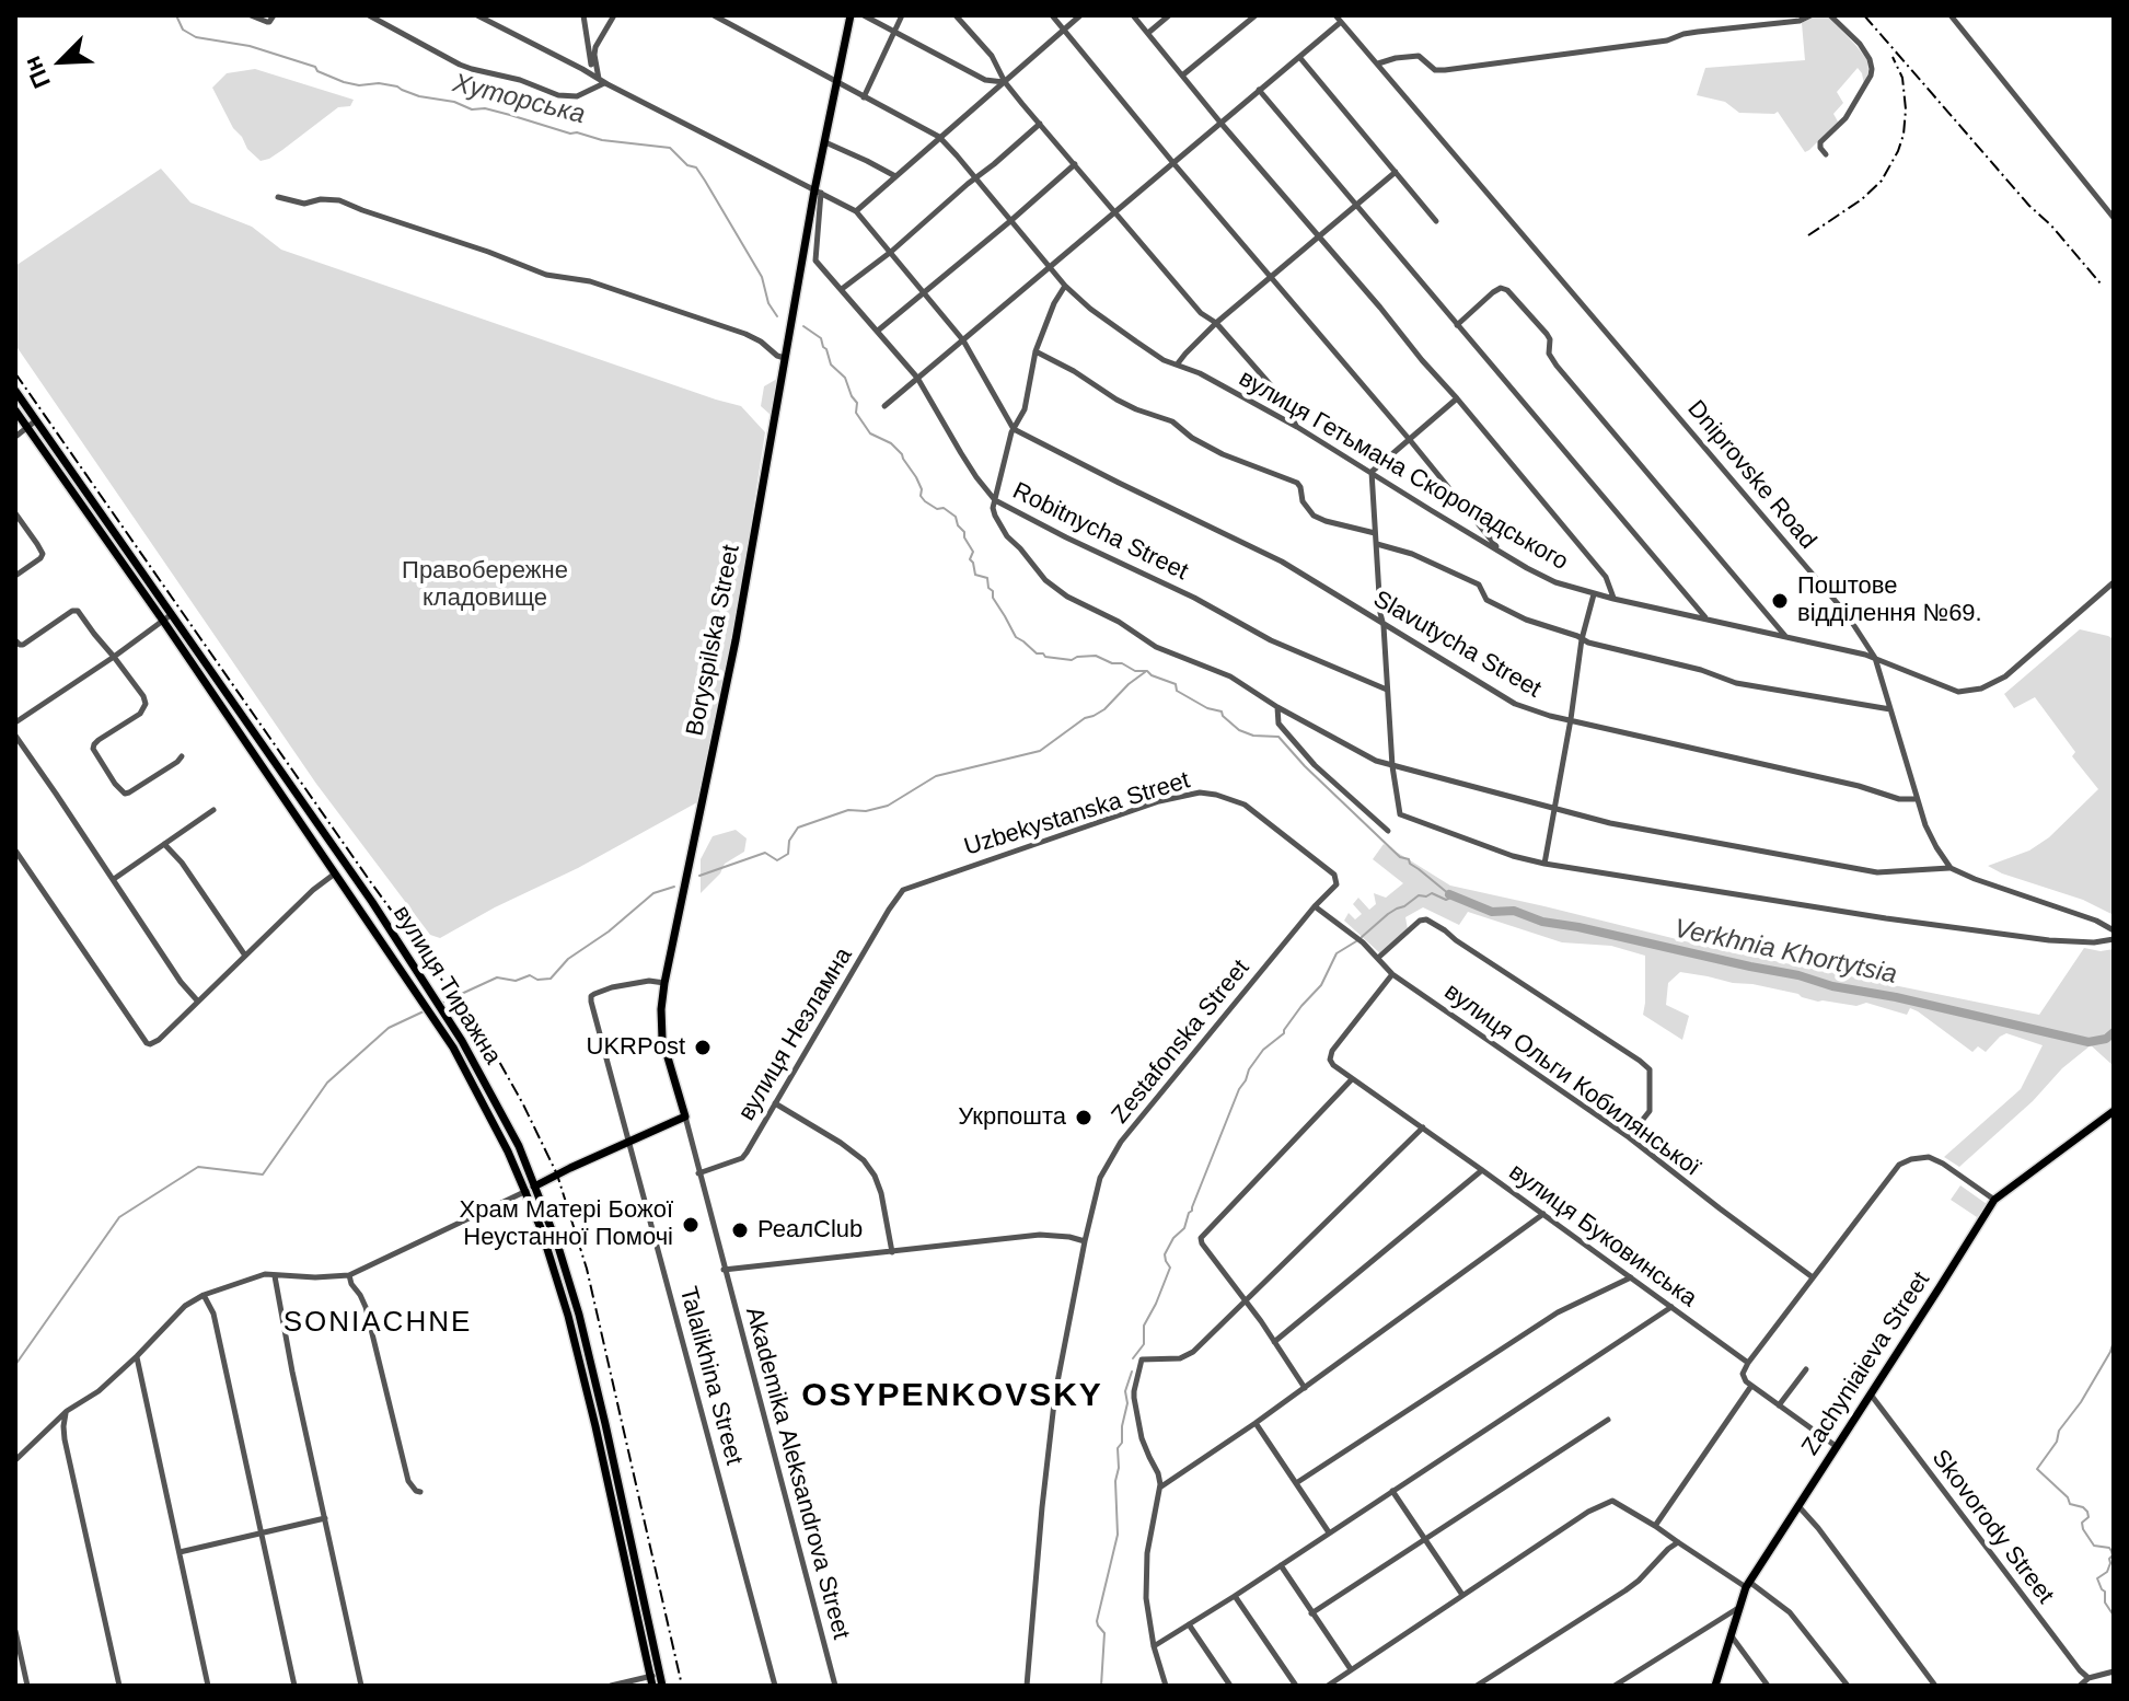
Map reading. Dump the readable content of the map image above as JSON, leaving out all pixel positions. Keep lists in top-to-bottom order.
{
  "streets": {
    "main road": ["Boryspilska Street", "вулиця Тиражна", "Zachyniaieva Street"],
    "street": [
      "вулиця Гетьмана Скоропадського",
      "Dniprovske Road",
      "Robitnycha Street",
      "Slavutycha Street",
      "Uzbekystanska Street",
      "вулиця Незламна",
      "Zestafonska Street",
      "вулиця Ольги Кобилянської",
      "вулиця Буковинська",
      "Talalikhina Street",
      "Akademika Aleksandrova Street",
      "Skovorody Street"
    ]
  },
  "crossings": [
    ["вулиця Гетьмана Скоропадського", "Dniprovske Road"],
    ["Dniprovske Road", "Slavutycha Street"],
    ["Boryspilska Street", "вулиця Незламна"],
    ["Boryspilska Street", "Talalikhina Street"],
    ["Boryspilska Street", "Akademika Aleksandrova Street"],
    ["Uzbekystanska Street", "вулиця Незламна"],
    ["Uzbekystanska Street", "Zestafonska Street"],
    ["Zestafonska Street", "вулиця Ольги Кобилянської"],
    ["вулиця Ольги Кобилянської", "вулиця Буковинська"],
    ["Zachyniaieva Street", "Skovorody Street"]
  ],
  "districts": ["SONIACHNE", "OSYPENKOVSKY"],
  "water": ["Хуторська", "Verkhnia Khortytsia"],
  "parks": ["Правобережне кладовище"],
  "places": [
    "Поштове відділення №69.",
    "UKRPost",
    "Укрпошта",
    "Храм Матері Божої Неустанної Помочі",
    "РеалClub"
  ],
  "north": "bottom left"
}
